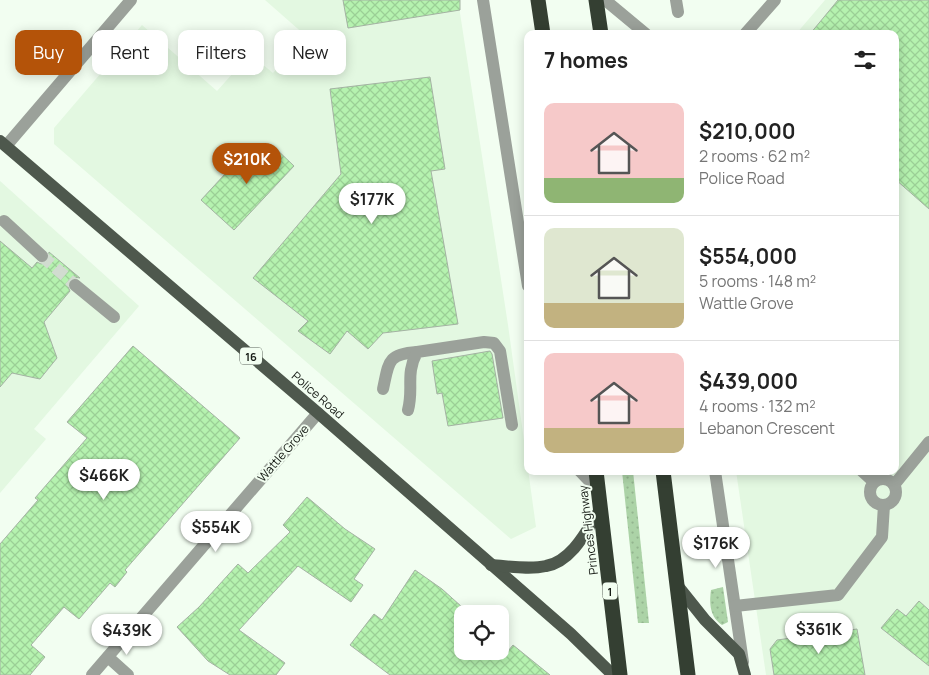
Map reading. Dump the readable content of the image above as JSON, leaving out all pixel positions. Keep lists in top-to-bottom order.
{
  "streets": {
    "highway": ["Princes Highway", "1"],
    "main road": ["16", "Police Road"],
    "street": ["Wattle Grove"]
  },
  "crossings": [
    ["Police Road", "Wattle Grove"]
  ],
  "page": {
    "chip": [
      "Buy",
      "Rent",
      "Filters",
      "New"
    ],
    "heading": "7 homes",
    "list": [
      {
        "name": "$210,000",
        "note": "2 rooms · 62 m² · Police Road"
      },
      {
        "name": "$554,000",
        "note": "5 rooms · 148 m² · Wattle Grove"
      },
      {
        "name": "$439,000",
        "note": "4 rooms · 132 m² · Lebanon Crescent"
      }
    ],
    "price": [
      "$210K",
      "$177K",
      "$466K",
      "$554K",
      "$176K",
      "$361K",
      "$439K"
    ]
  }
}
